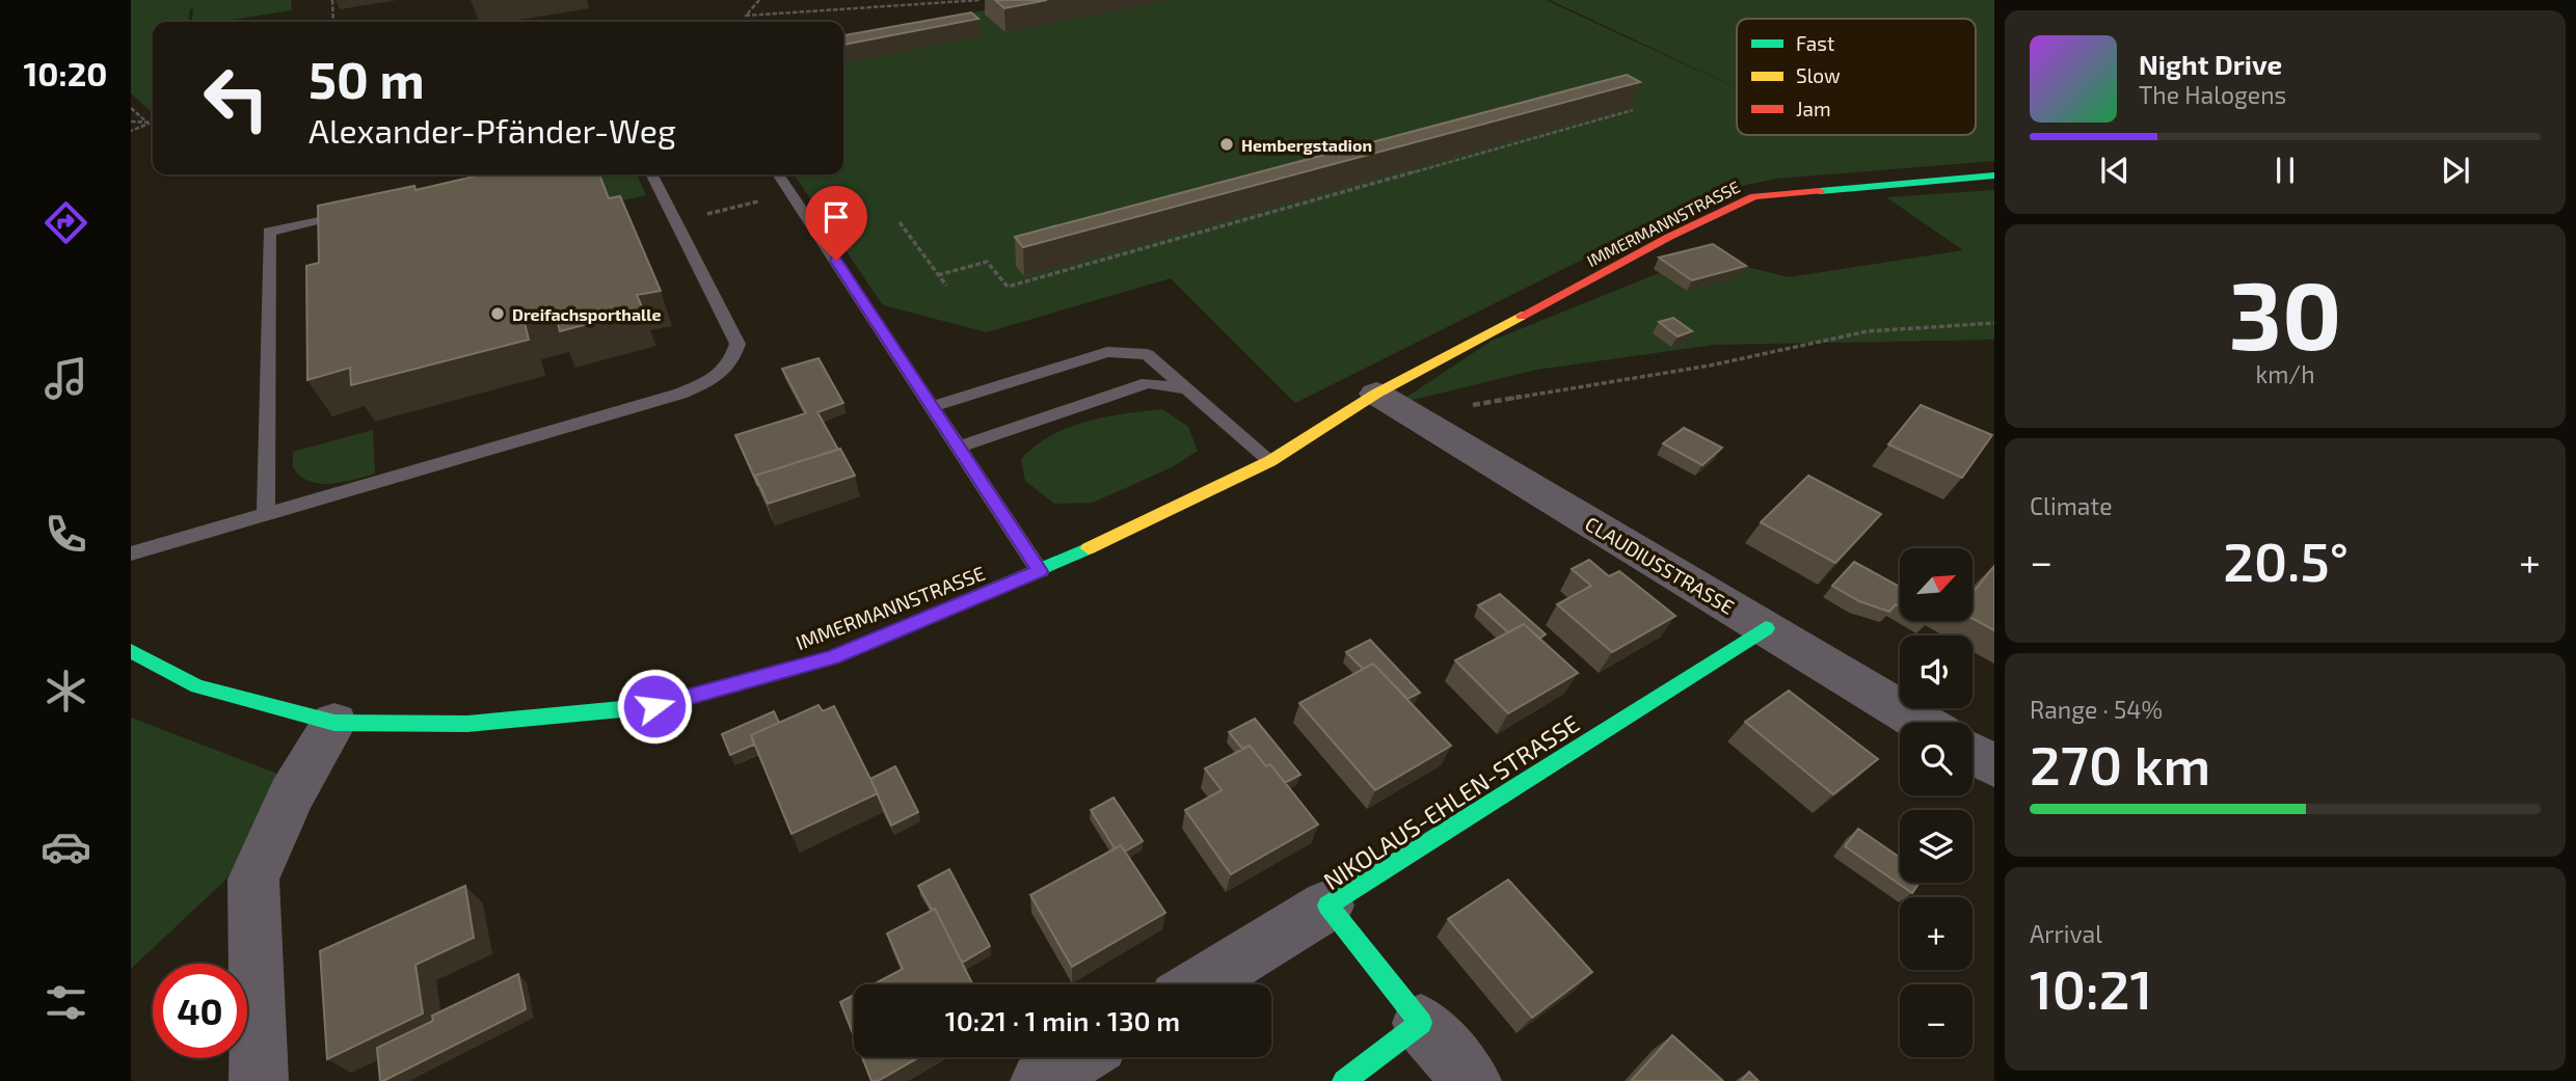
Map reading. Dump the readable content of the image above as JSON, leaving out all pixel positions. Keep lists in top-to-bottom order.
{
  "streets": {
    "street": ["IMMERMANNSTRASSE", "CLAUDIUSSTRASSE", "NIKOLAUS-EHLEN-STRASSE"]
  },
  "crossings": [
    ["IMMERMANNSTRASSE", "CLAUDIUSSTRASSE"],
    ["CLAUDIUSSTRASSE", "NIKOLAUS-EHLEN-STRASSE"]
  ],
  "places": ["Hembergstadion", "Dreifachsporthalle"],
  "legend": ["Fast", "Slow", "Jam"],
  "north": "top right",
  "page": {
    "tabs": "10:20",
    "turn": ["50 m", "Alexander-Pfänder-Weg"],
    "song": ["Night Drive", "The Halogens"],
    "tile": [
      ["30", "km/h"],
      "Climate",
      ["Range · 54%", "270 km"],
      ["Arrival", "10:21"]
    ],
    "heat": ["−", "20.5°", "+"],
    "map_buttons": ["+", "−"],
    "limit": "40",
    "trip": "10:21 · 1 min · 130 m"
  }
}
